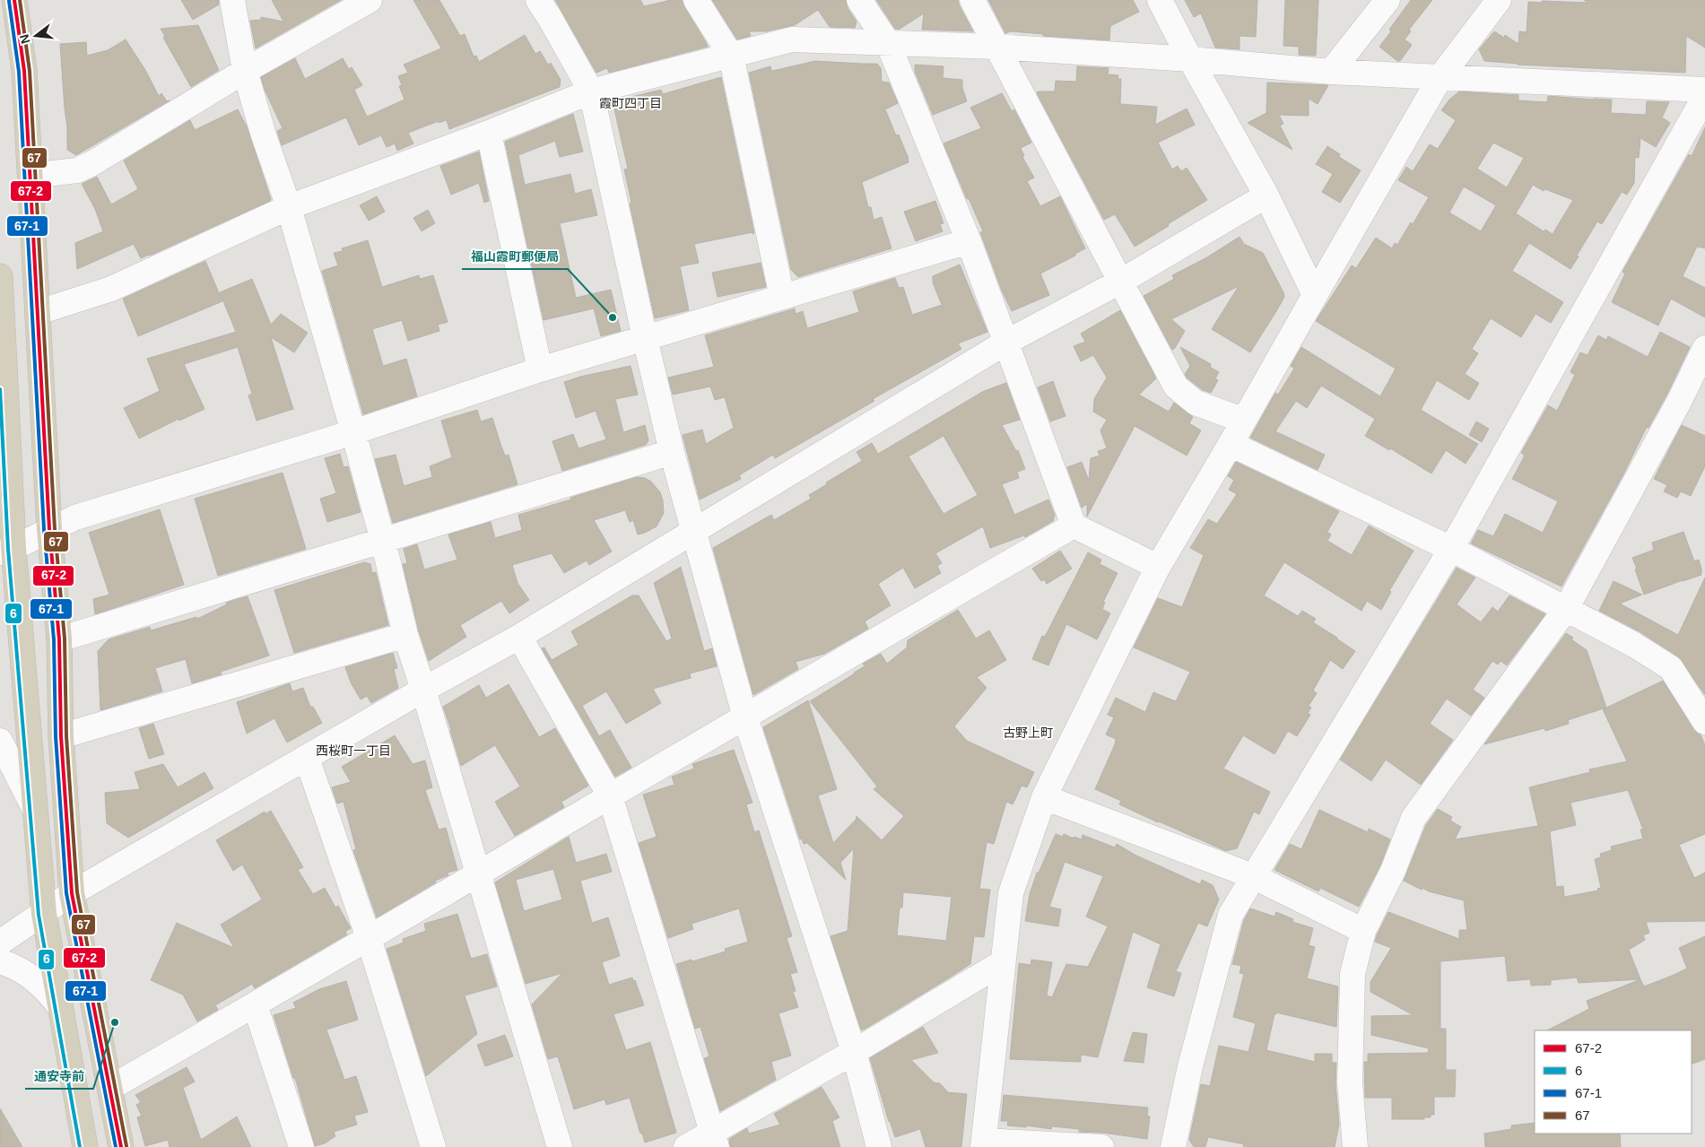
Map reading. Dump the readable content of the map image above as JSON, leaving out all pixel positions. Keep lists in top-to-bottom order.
{
  "districts": ["霞町四丁目", "古野上町", "西桜町一丁目"],
  "places": ["福山霞町郵便局", "通安寺前"],
  "lines": [
    "transit line 67-2",
    "transit line 67",
    "transit line 67-1",
    "transit line 6"
  ],
  "legend": [
    "67-2",
    "6",
    "67-1",
    "67"
  ],
  "north": "left"
}
